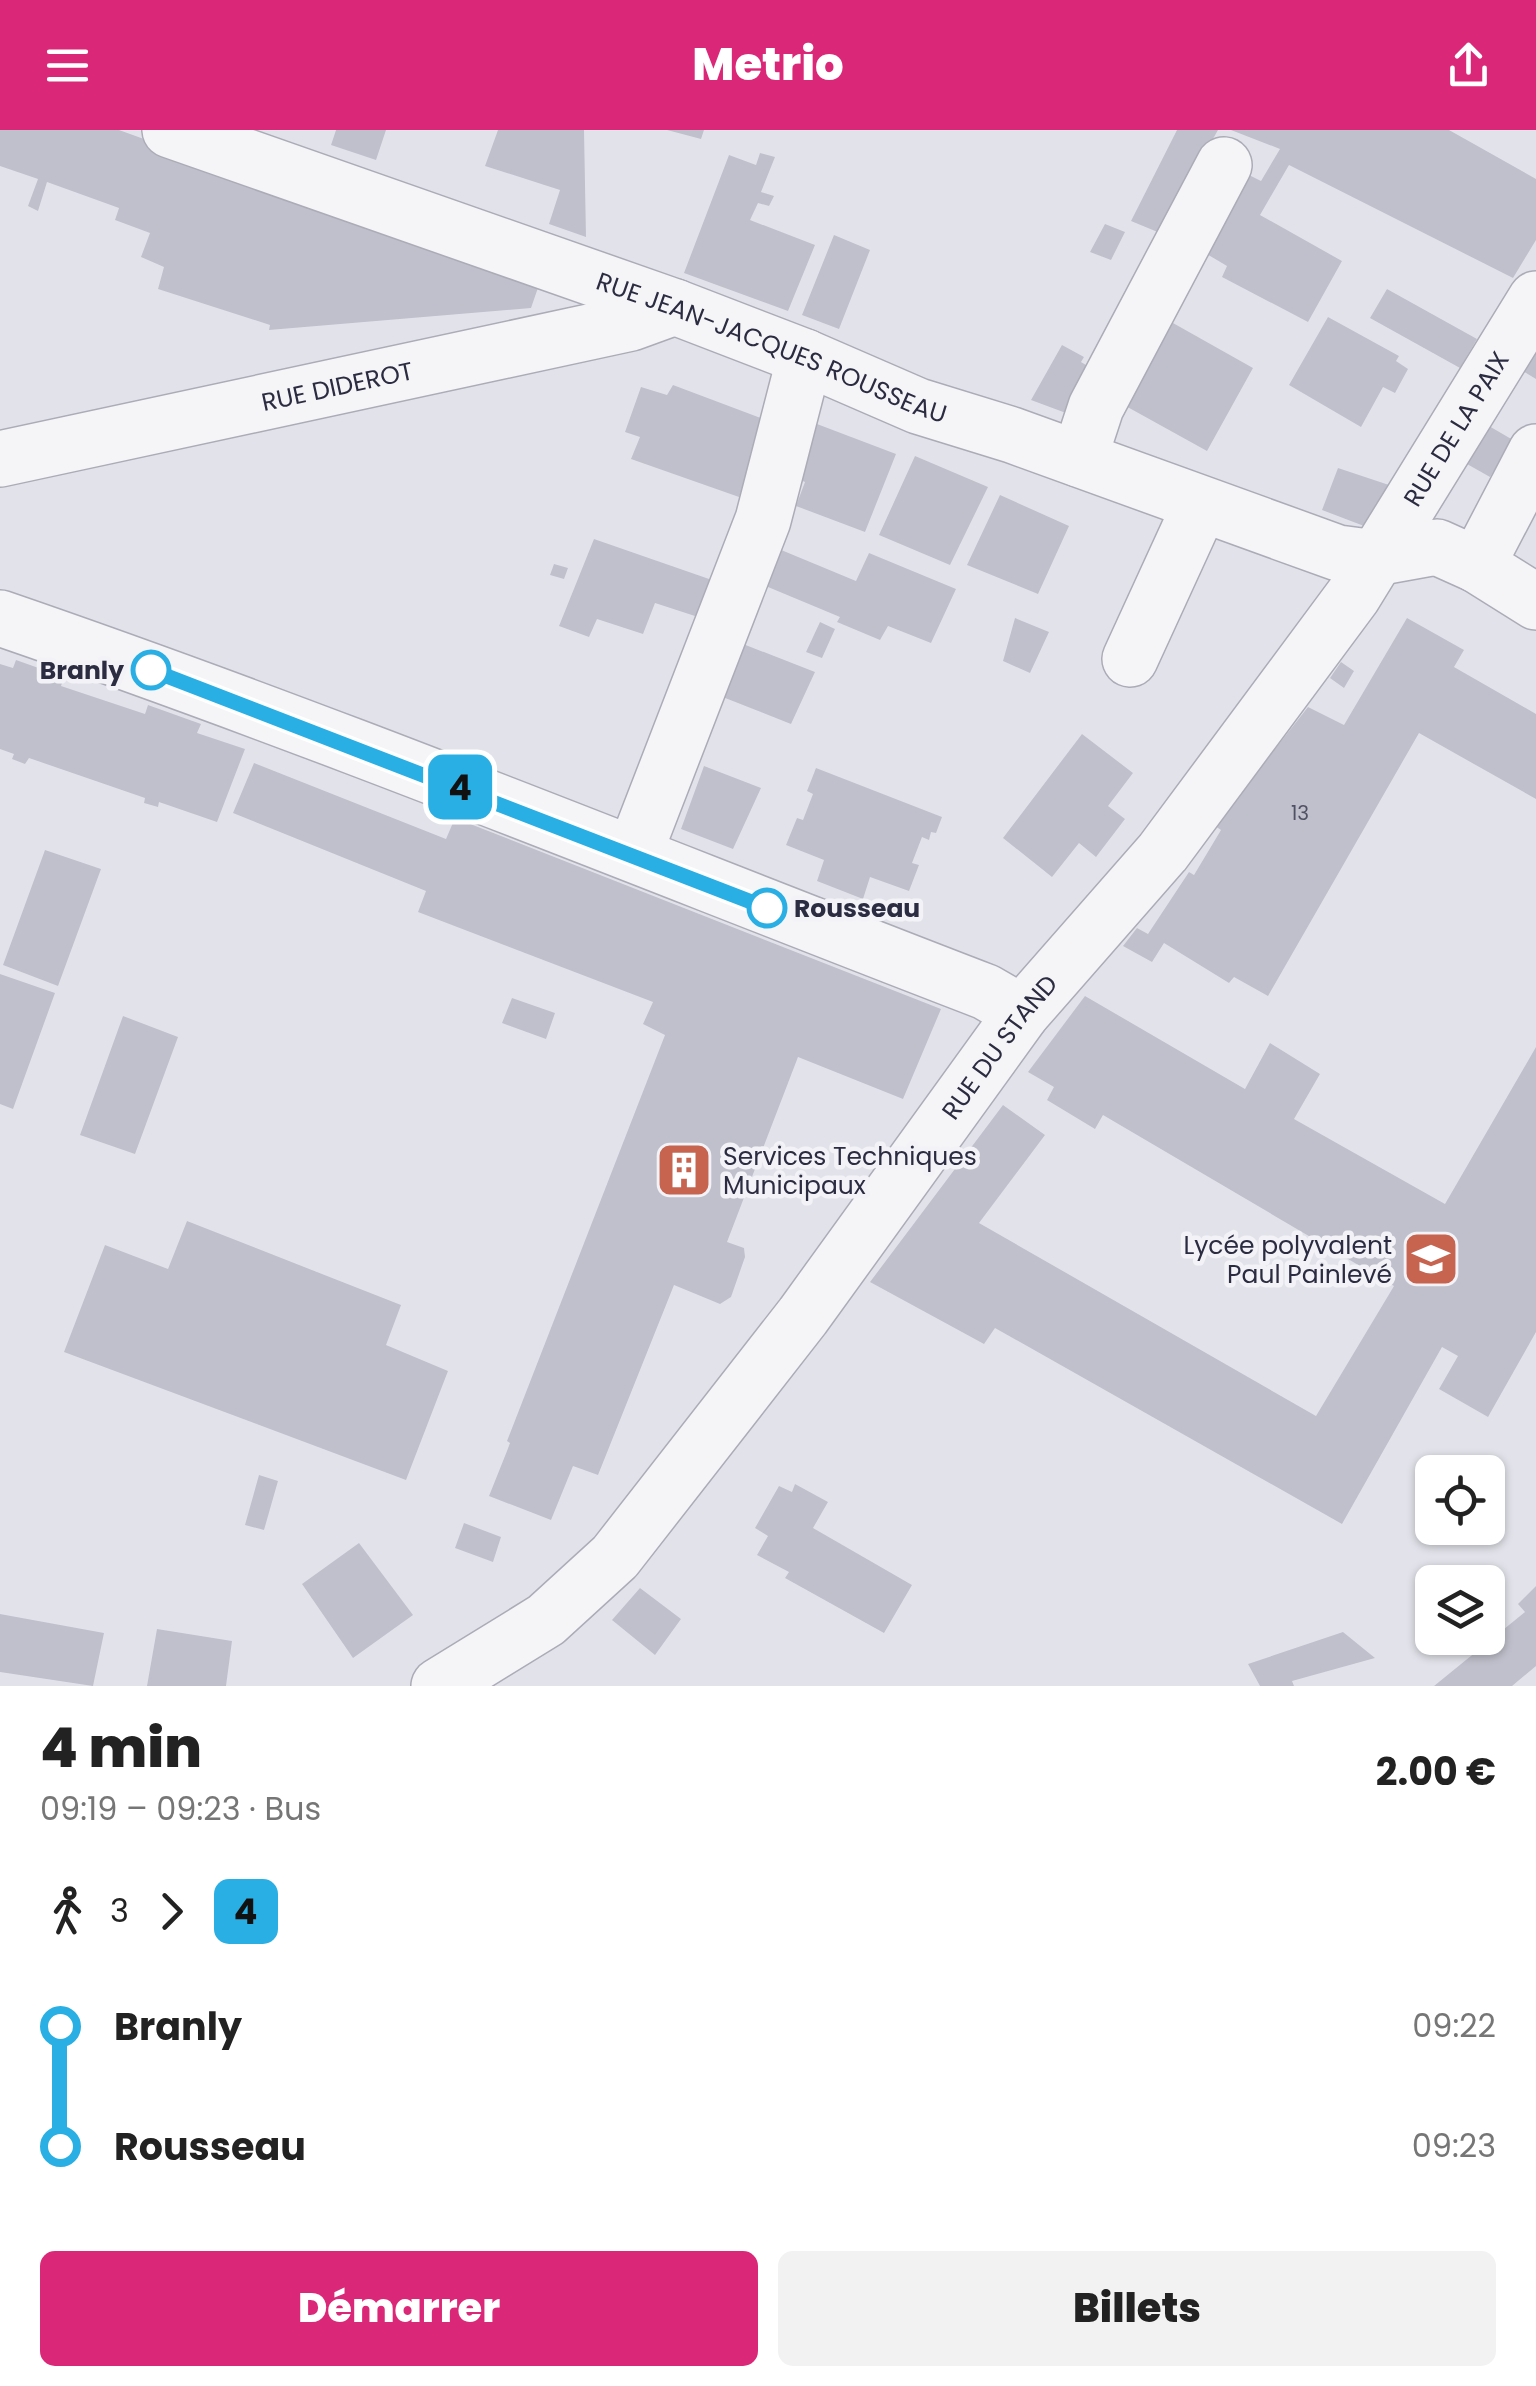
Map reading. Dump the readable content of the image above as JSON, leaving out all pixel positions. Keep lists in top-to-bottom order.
{
  "streets": {
    "street": [
      "RUE JEAN-JACQUES ROUSSEAU",
      "RUE DIDEROT",
      "RUE DE LA PAIX",
      "RUE DU STAND"
    ]
  },
  "crossings": [
    ["RUE JEAN-JACQUES ROUSSEAU", "RUE DIDEROT"],
    ["RUE JEAN-JACQUES ROUSSEAU", "RUE DE LA PAIX"],
    ["RUE JEAN-JACQUES ROUSSEAU", "RUE DU STAND"],
    ["RUE DE LA PAIX", "RUE DU STAND"]
  ],
  "places": {
    "other": ["Branly", "Rousseau"],
    "building": ["Services Techniques Municipaux"],
    "school or university": ["Lycée polyvalent Paul Painlevé"]
  },
  "lines": ["bus line 4"],
  "house_numbers": ["13"],
  "page": {
    "header": "Metrio",
    "on_map": "4",
    "heading": ["4 min", "09:19 – 09:23 · Bus", "2.00 €"],
    "legs": ["3", "4"],
    "list": [
      {
        "name": "Branly",
        "value": "09:22"
      },
      {
        "name": "Rousseau",
        "value": "09:23"
      }
    ],
    "buttons": ["Démarrer", "Billets"]
  }
}
